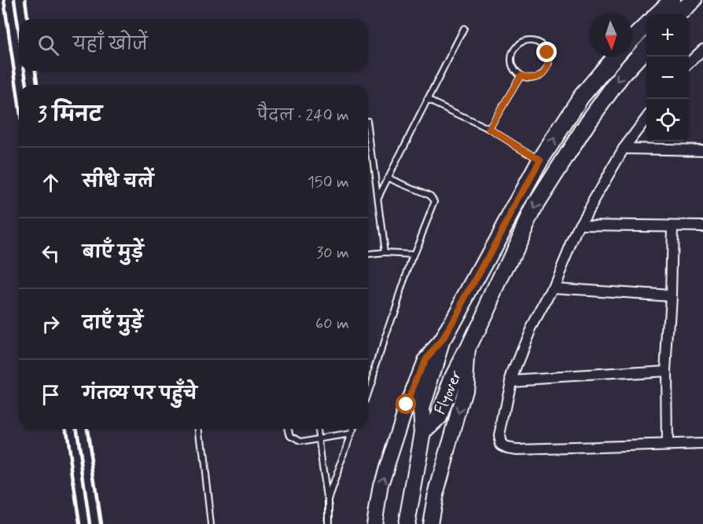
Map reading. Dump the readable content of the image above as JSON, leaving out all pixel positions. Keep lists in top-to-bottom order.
{
  "streets": {
    "main road": ["Flyover"]
  },
  "north": "bottom",
  "page": {
    "map_buttons": ["+", "−"],
    "search": "यहाँ खोजें",
    "heading": ["3 मिनट", "पैदल · 240 m"],
    "list": [
      ["सीधे चलें", "150 m"],
      ["बाएँ मुड़ें", "30 m"],
      ["दाएँ मुड़ें", "60 m"],
      "गंतव्य पर पहुँचे"
    ]
  }
}
